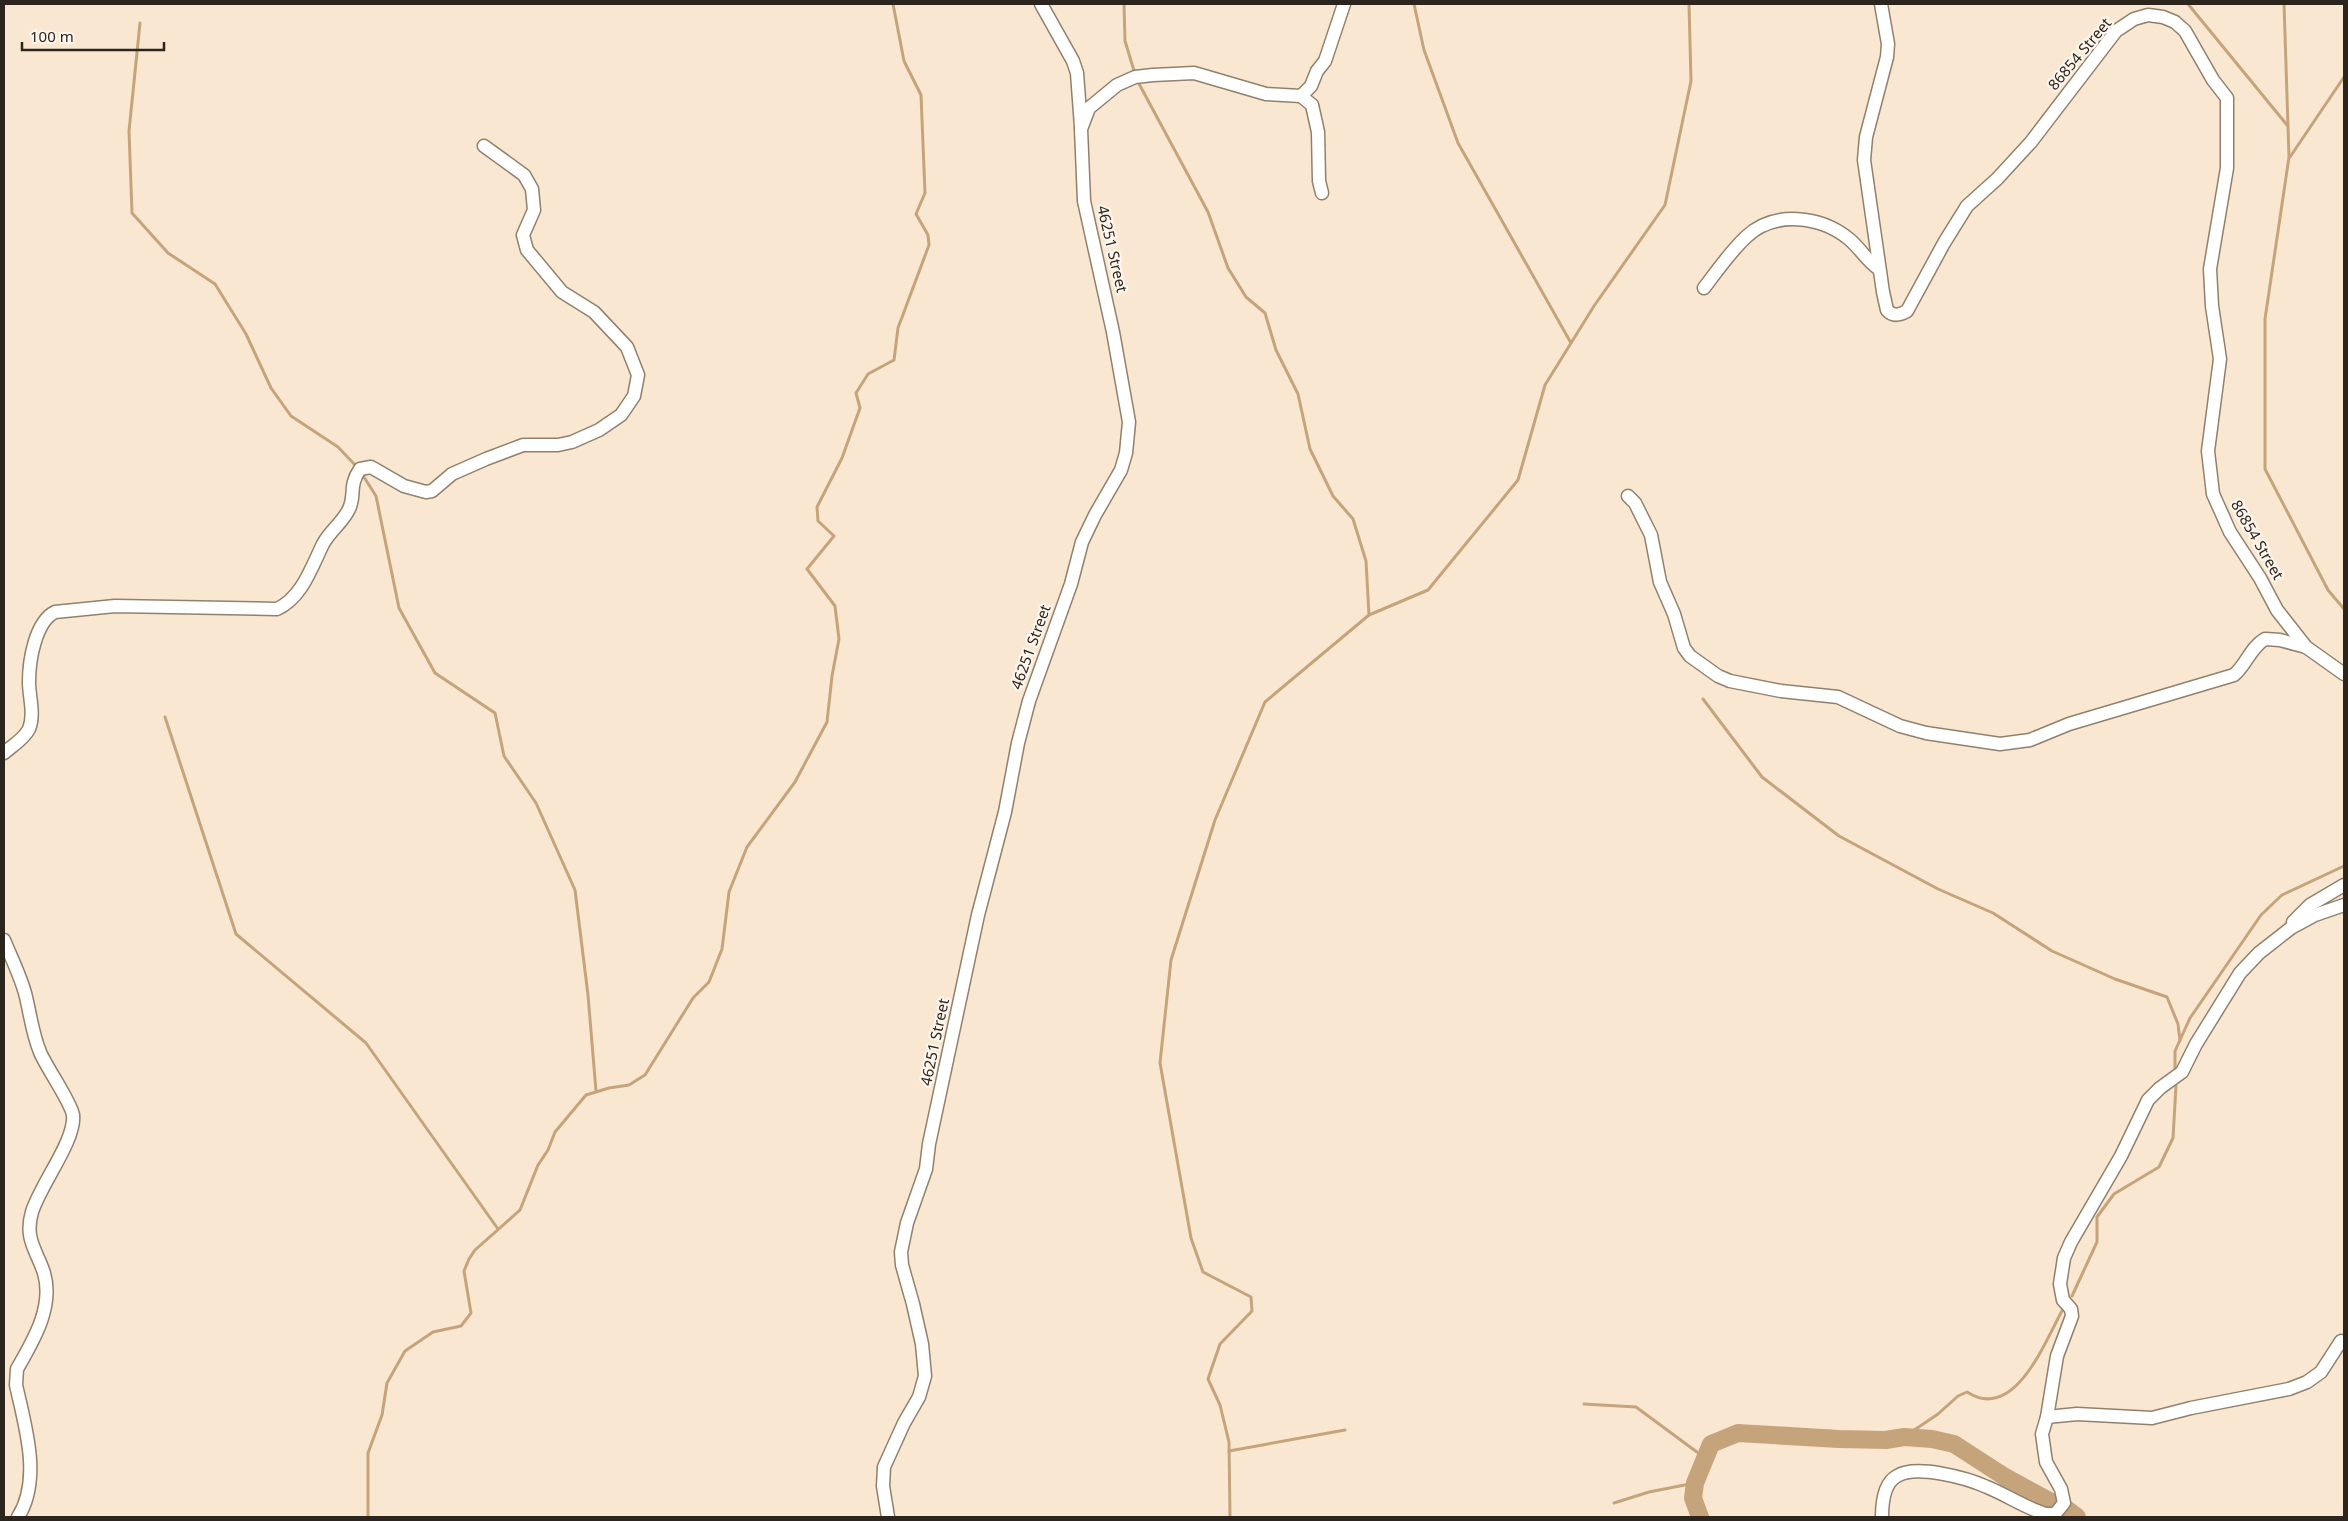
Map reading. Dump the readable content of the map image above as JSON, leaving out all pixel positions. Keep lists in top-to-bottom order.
{
  "streets": {
    "street": ["86854 Street", "46251 Street"]
  },
  "scale_bar": "100 m"
}
